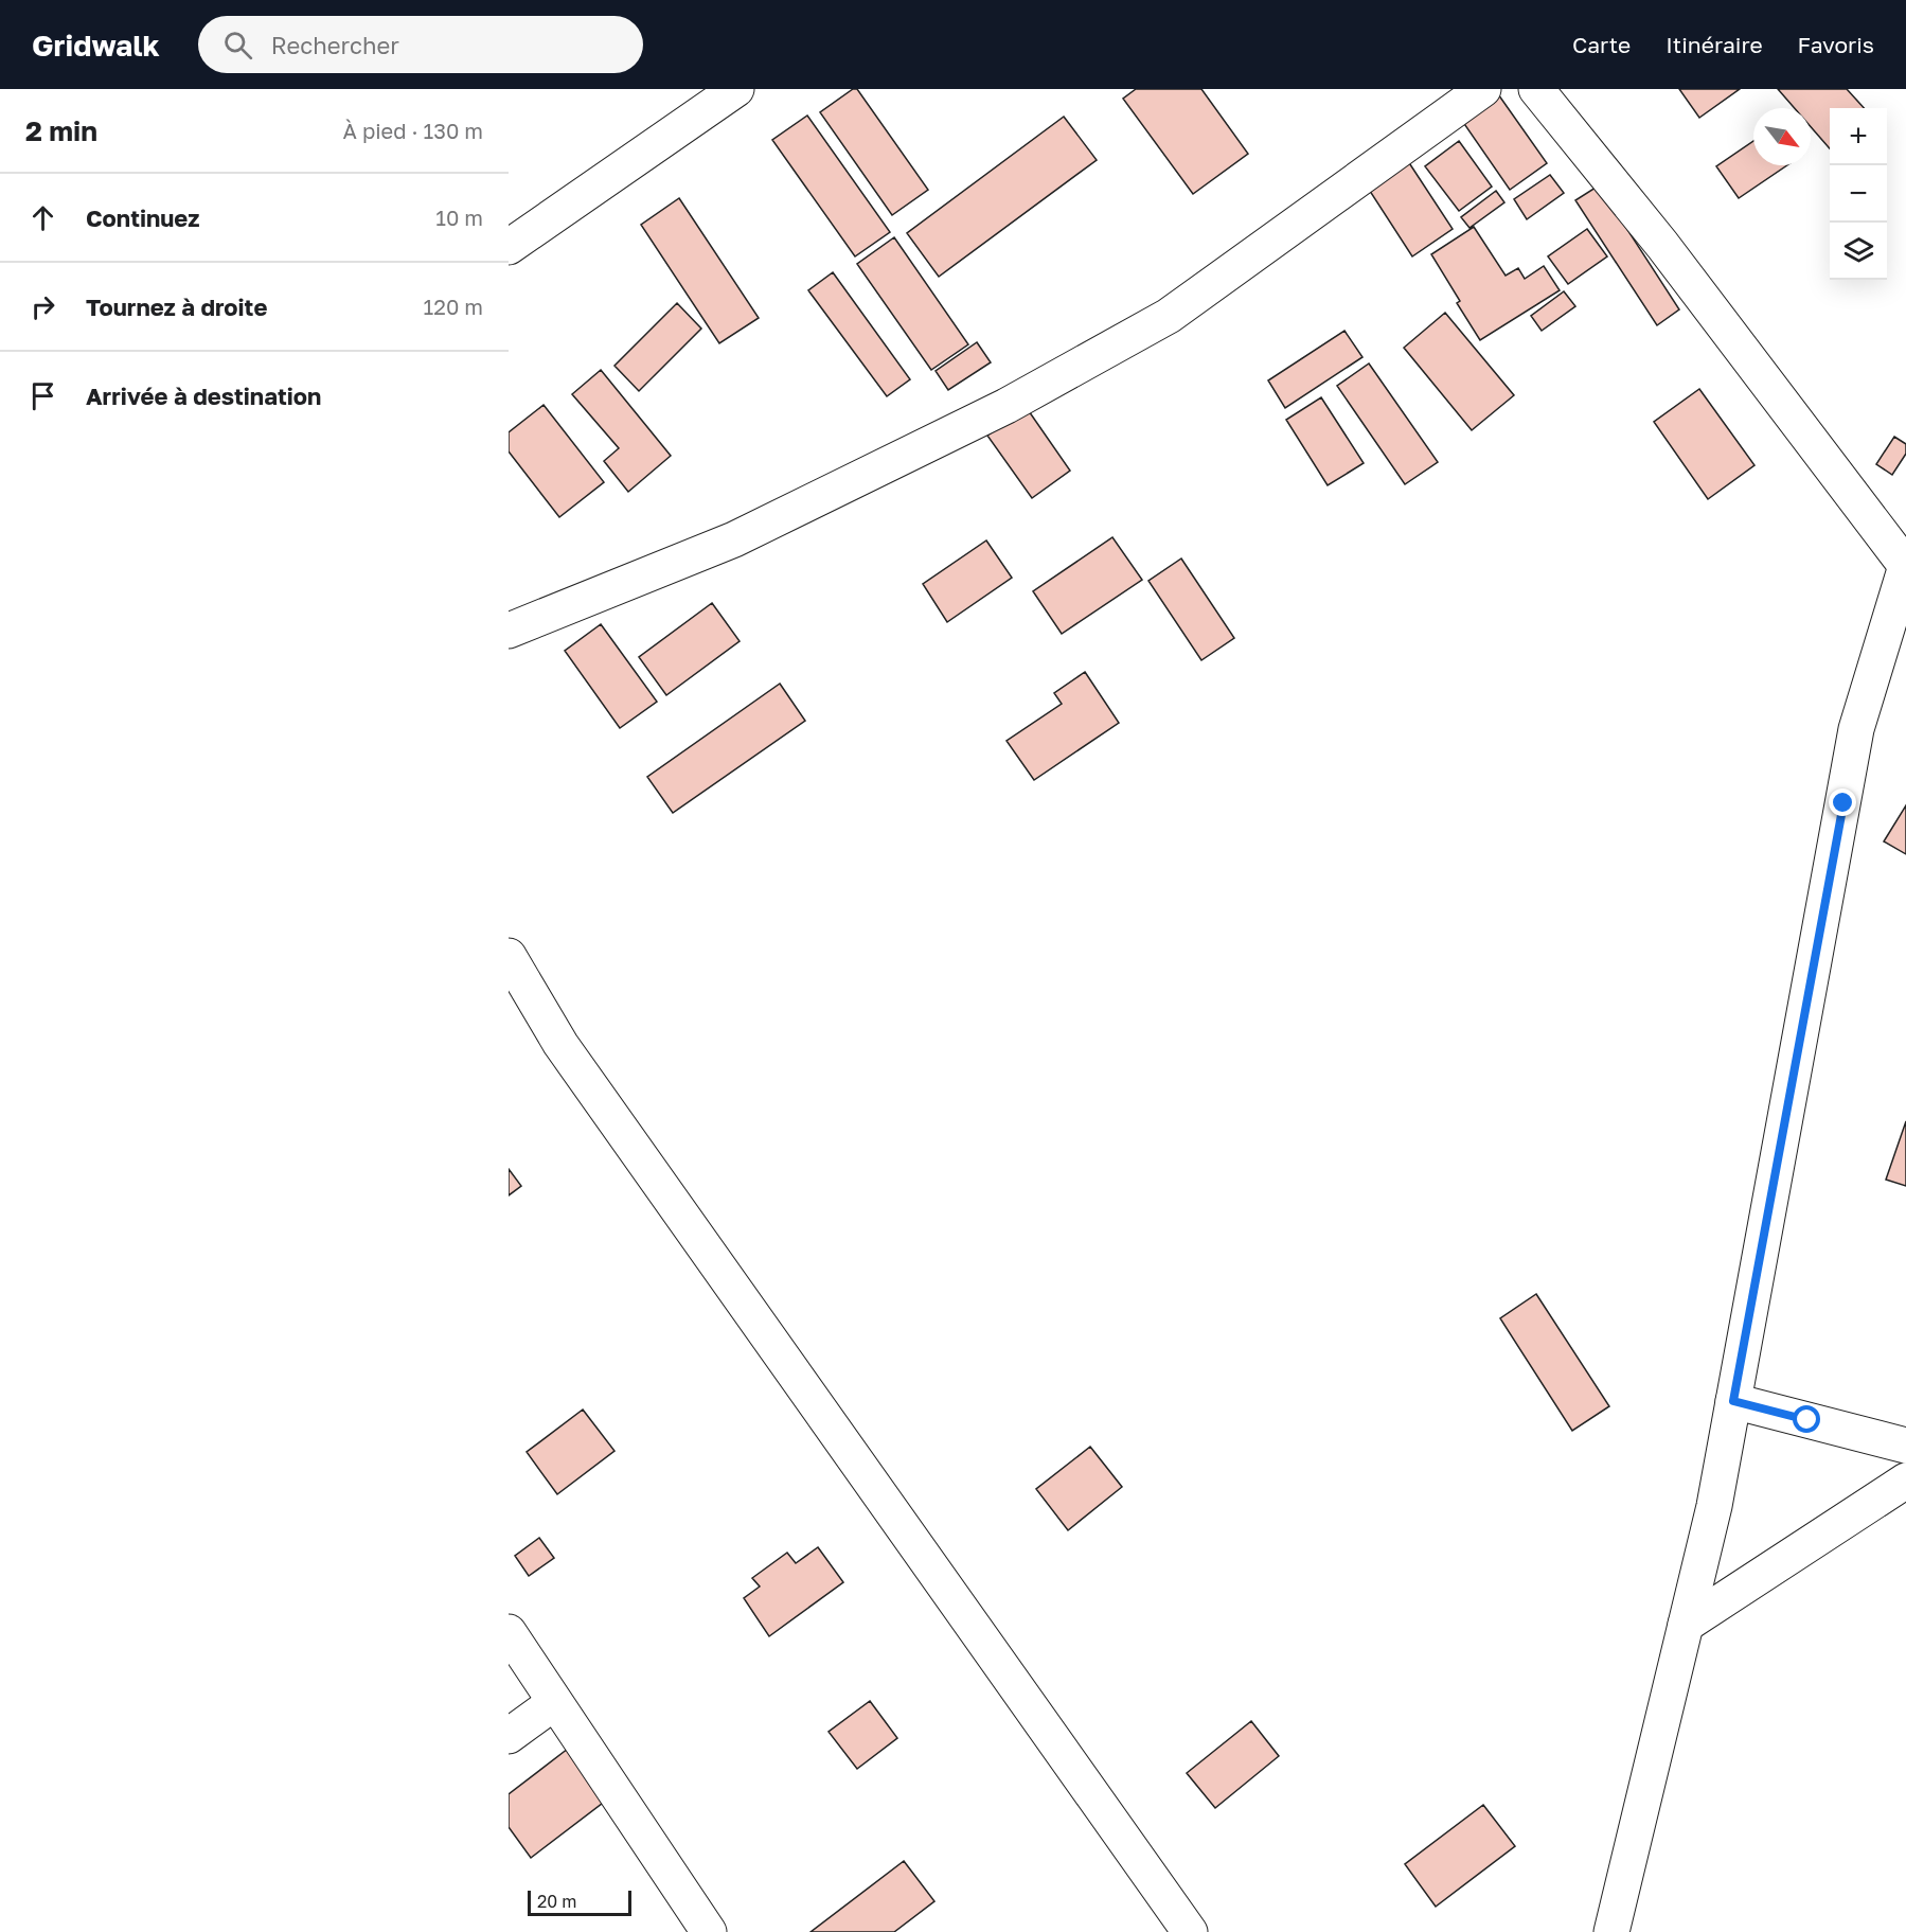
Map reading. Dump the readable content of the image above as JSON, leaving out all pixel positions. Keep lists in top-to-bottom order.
{
  "scale_bar": "20 m",
  "north": "bottom right",
  "page": {
    "header": "Gridwalk",
    "search": "Rechercher",
    "nav": ["Carte", "Itinéraire", "Favoris"],
    "heading": ["2 min", "À pied · 130 m"],
    "map_buttons": ["+", "−"],
    "list": [
      ["Continuez", "10 m"],
      ["Tournez à droite", "120 m"],
      "Arrivée à destination"
    ],
    "scale": "20 m"
  }
}
